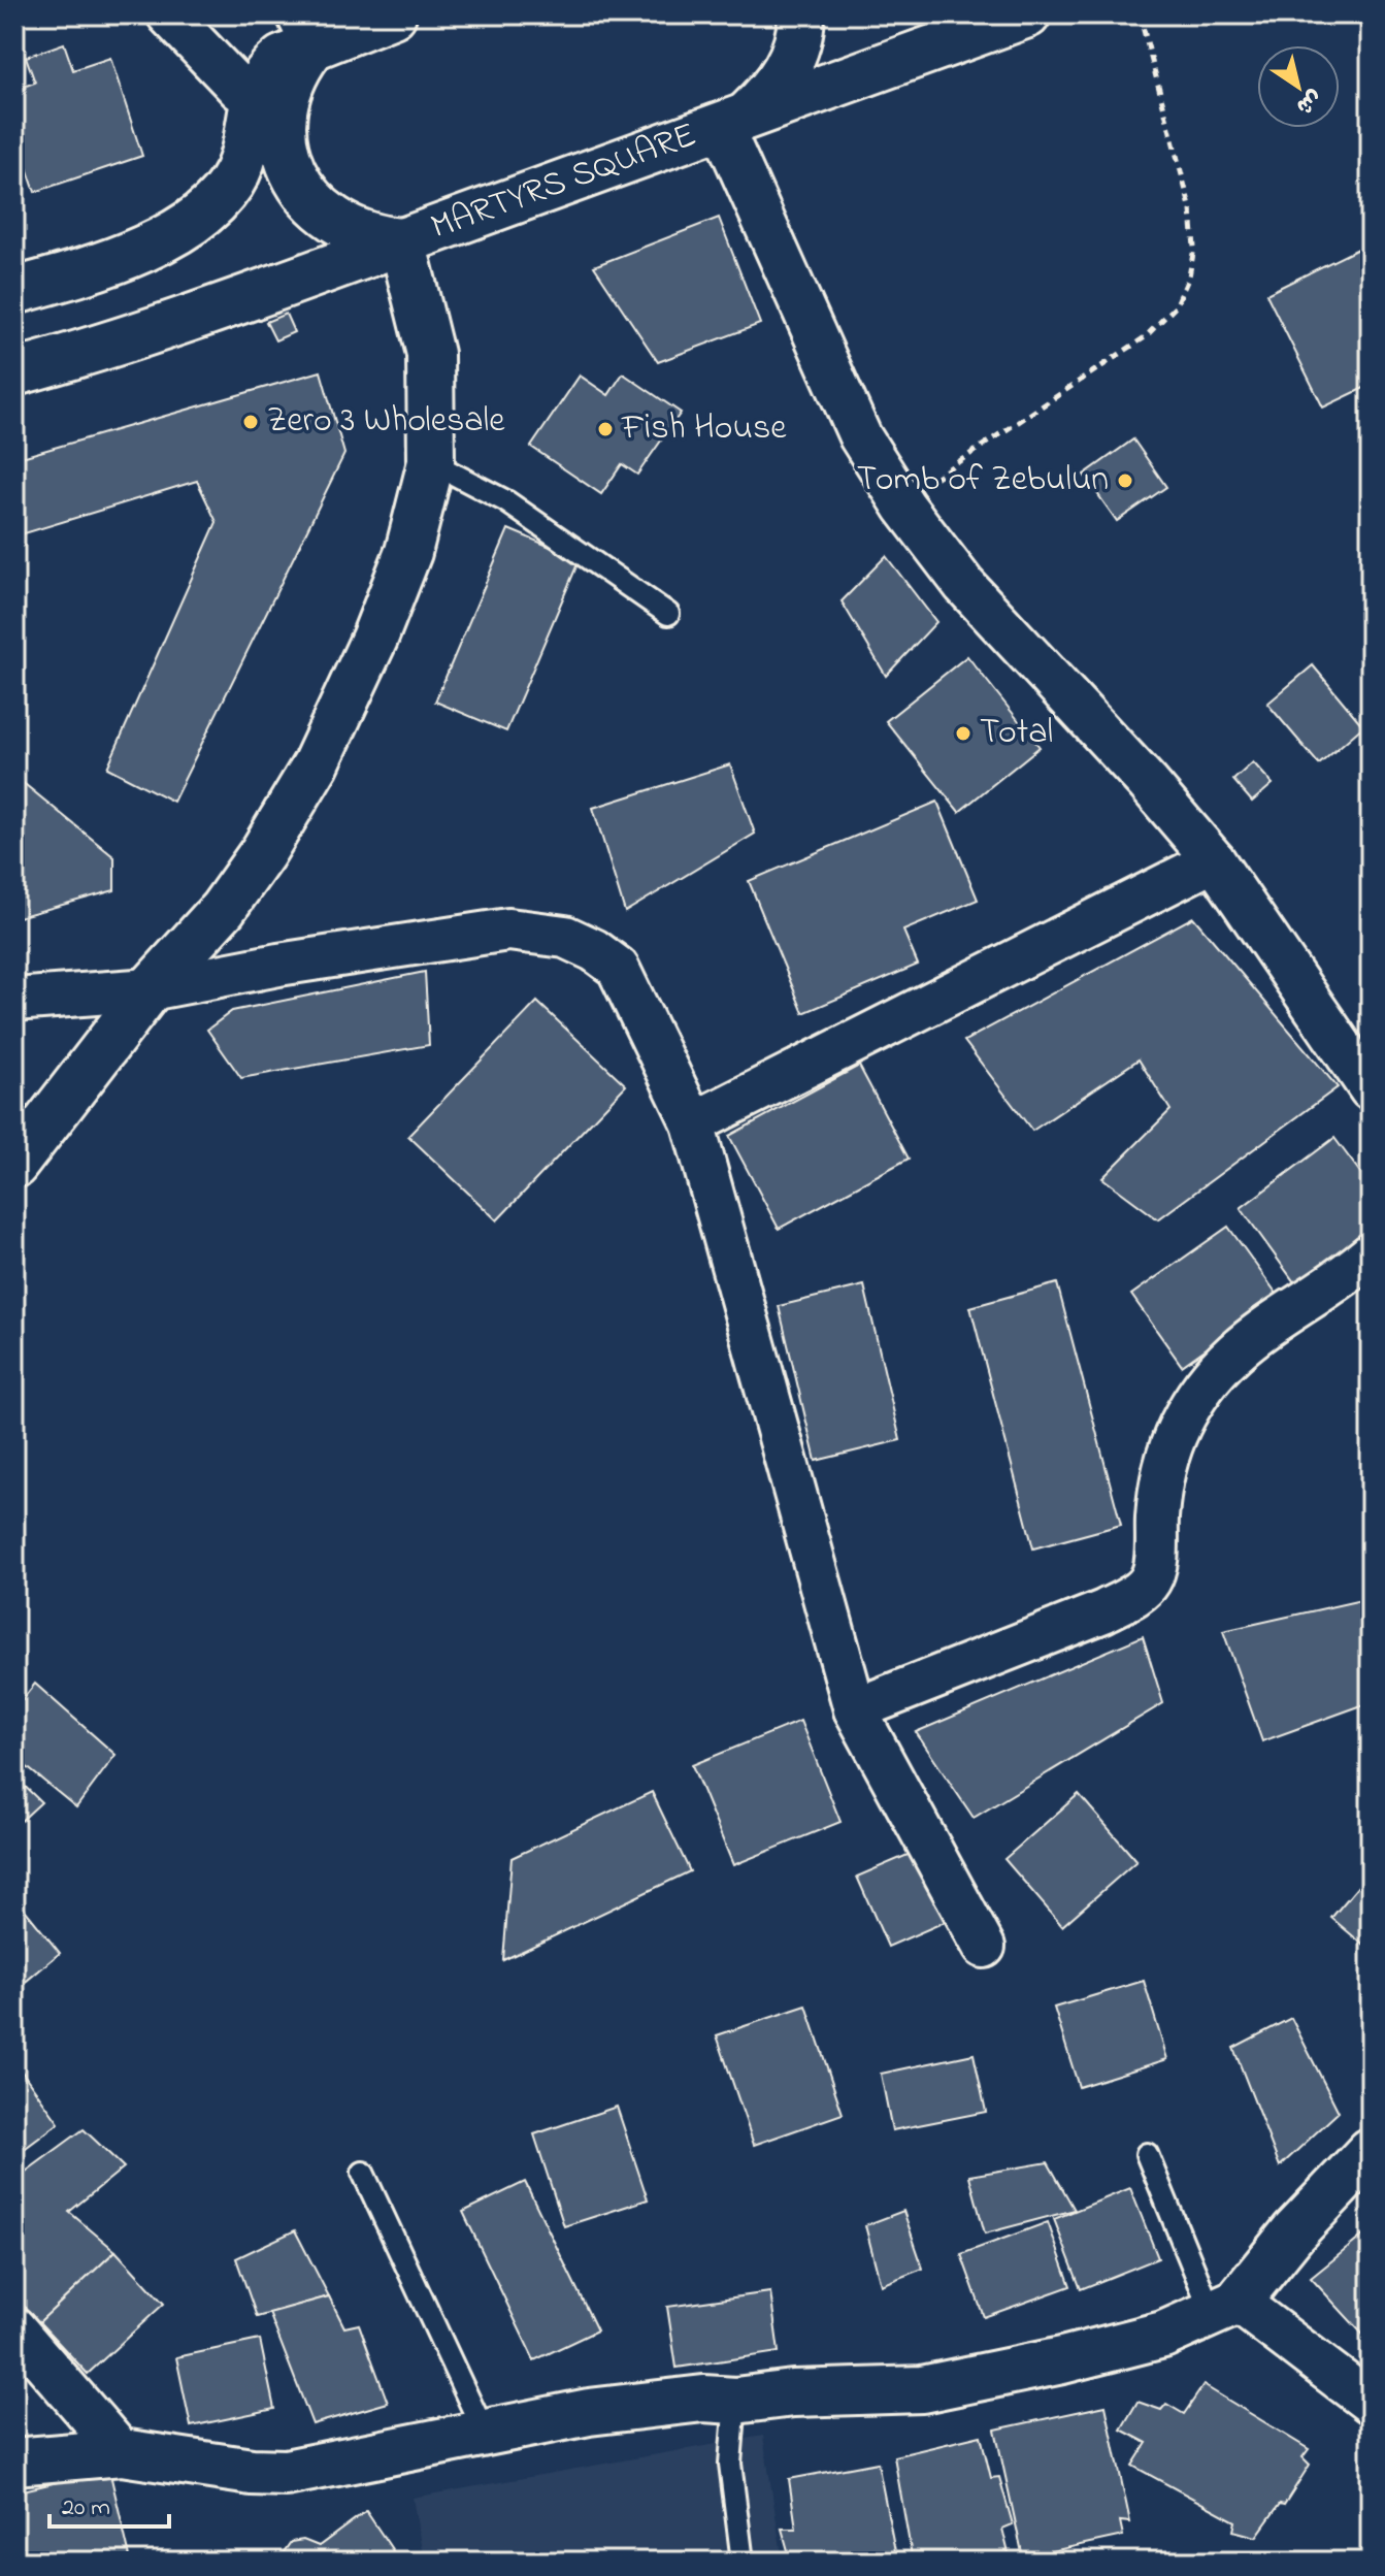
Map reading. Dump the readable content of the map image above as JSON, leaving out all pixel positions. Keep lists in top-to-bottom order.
{
  "streets": {
    "street": ["MARTYRS SQUARE"]
  },
  "places": [
    "Zero 3 Wholesale",
    "Fish House",
    "Tomb of Zebulun",
    "Total"
  ],
  "scale_bar": "20 m",
  "north": "bottom right"
}
